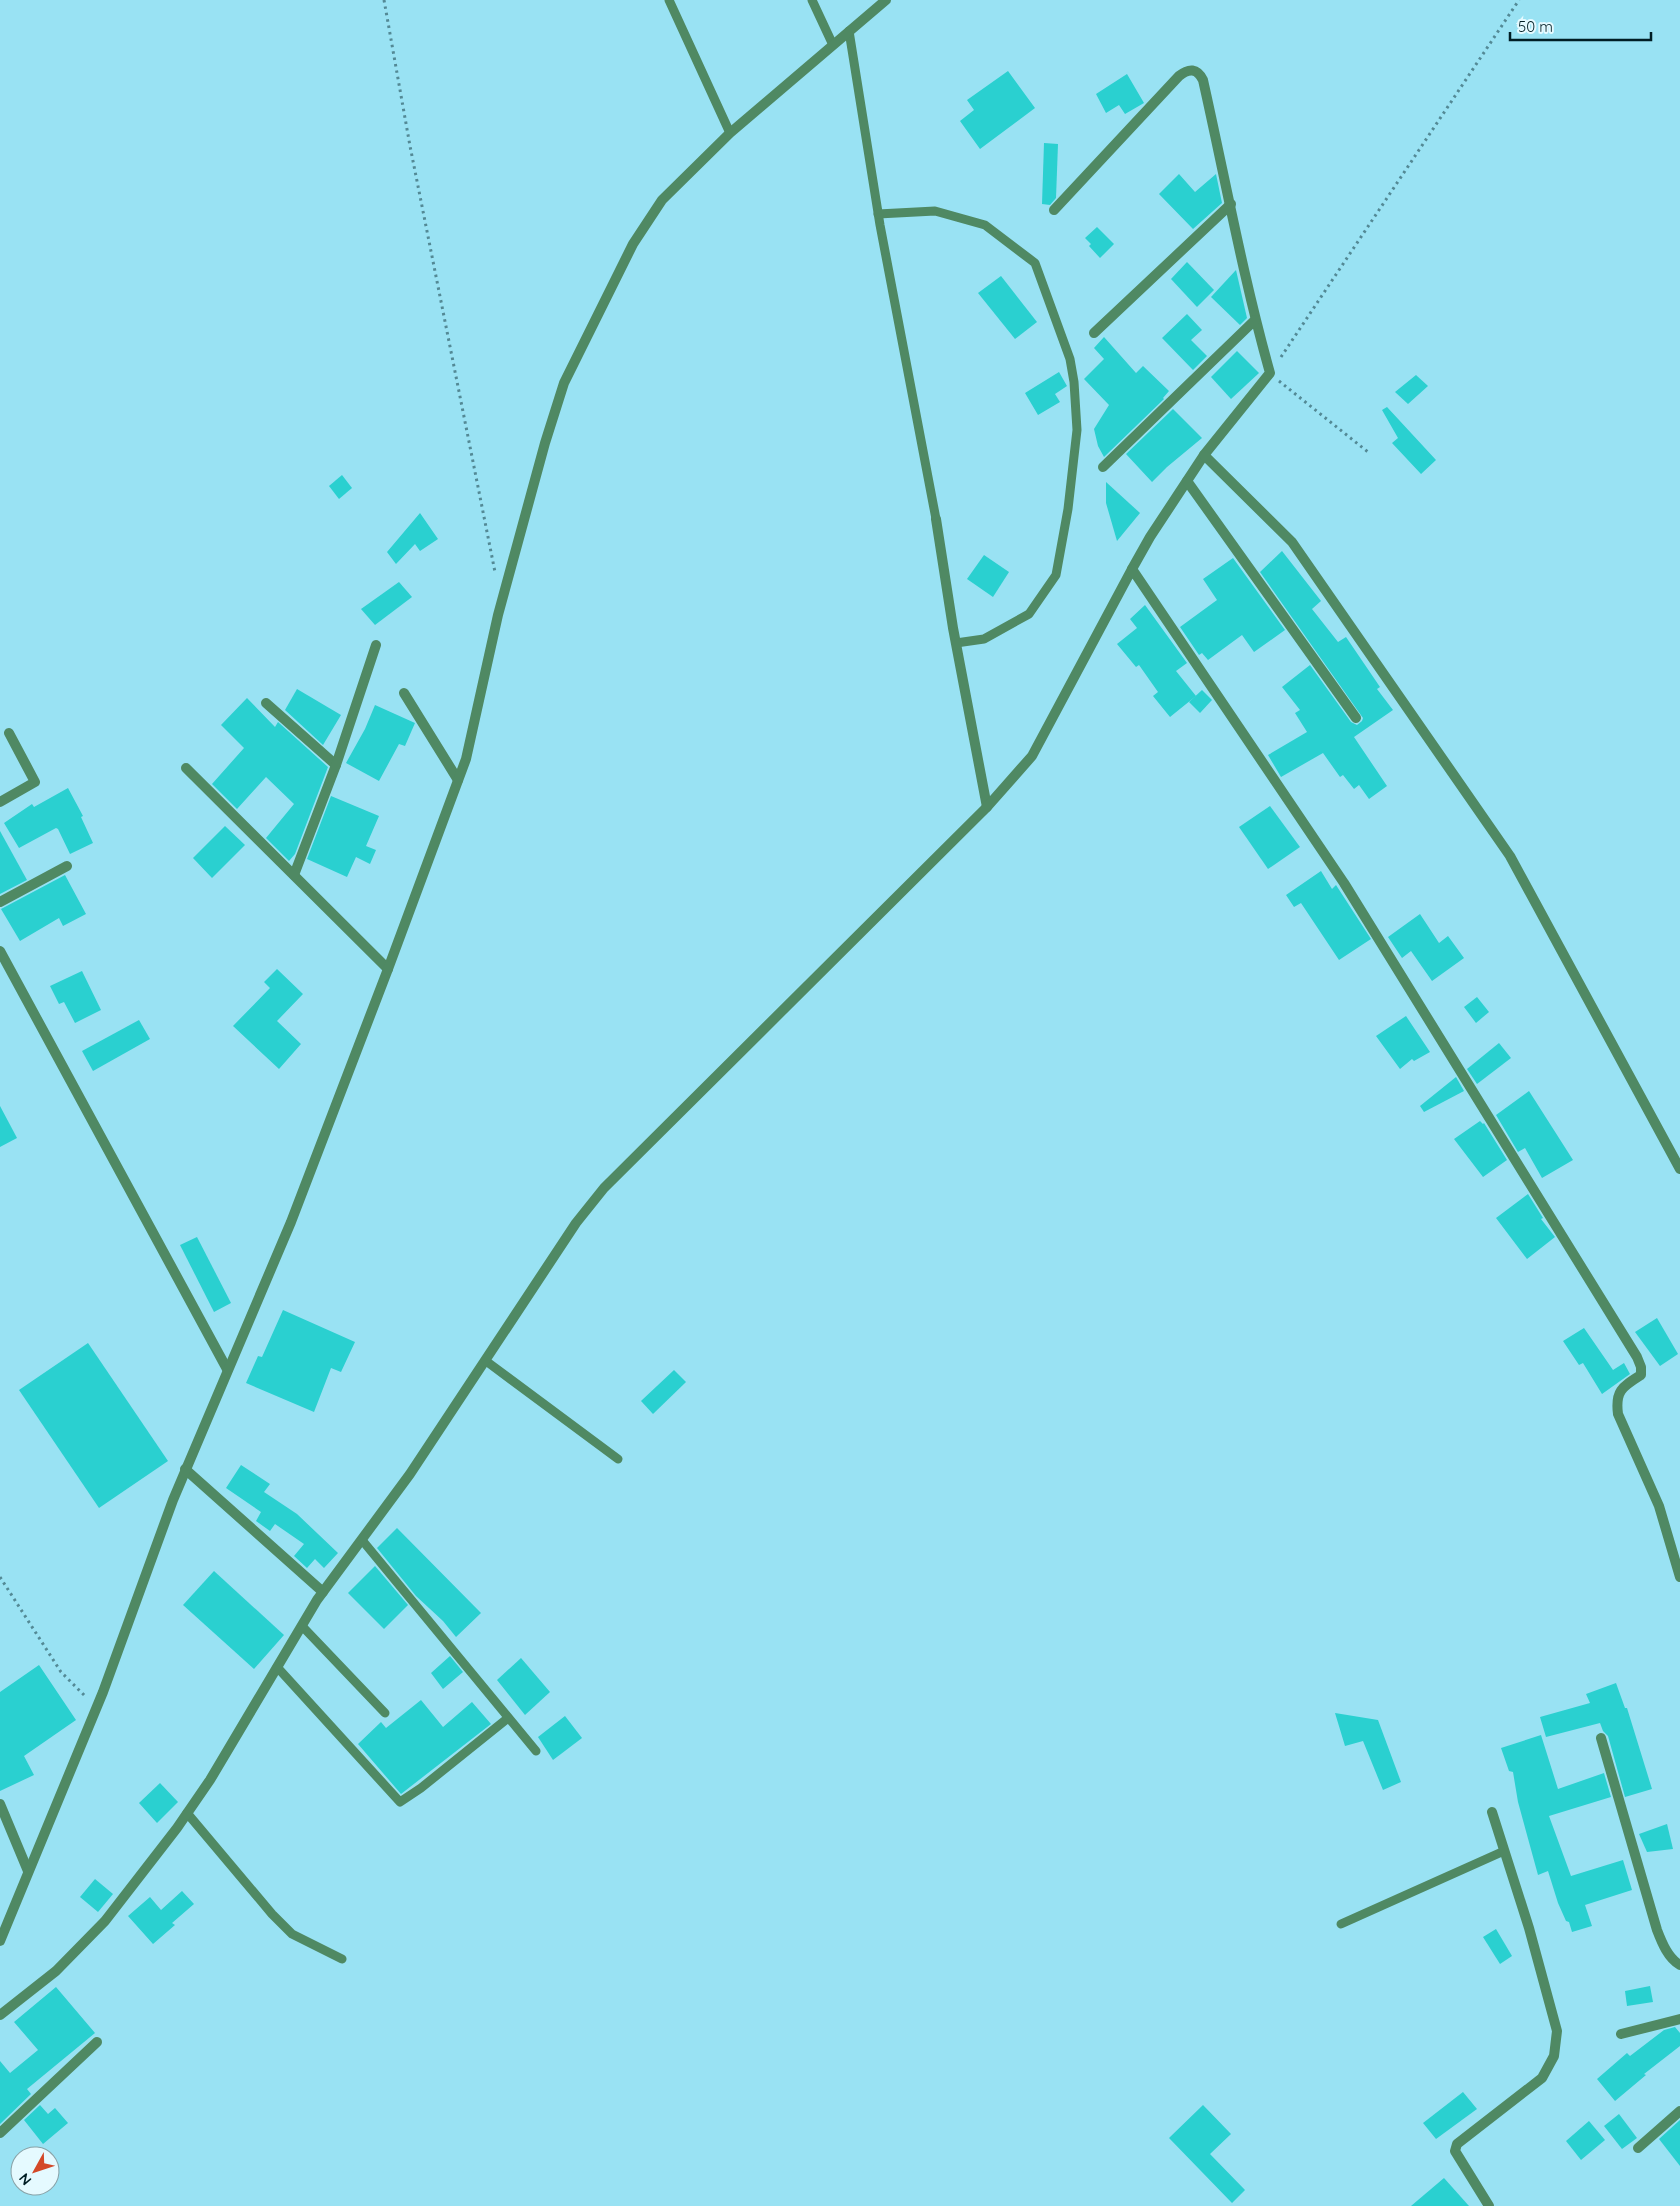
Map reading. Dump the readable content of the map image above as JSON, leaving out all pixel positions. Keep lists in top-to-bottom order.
{
  "scale_bar": "50 m",
  "north": "bottom left"
}
